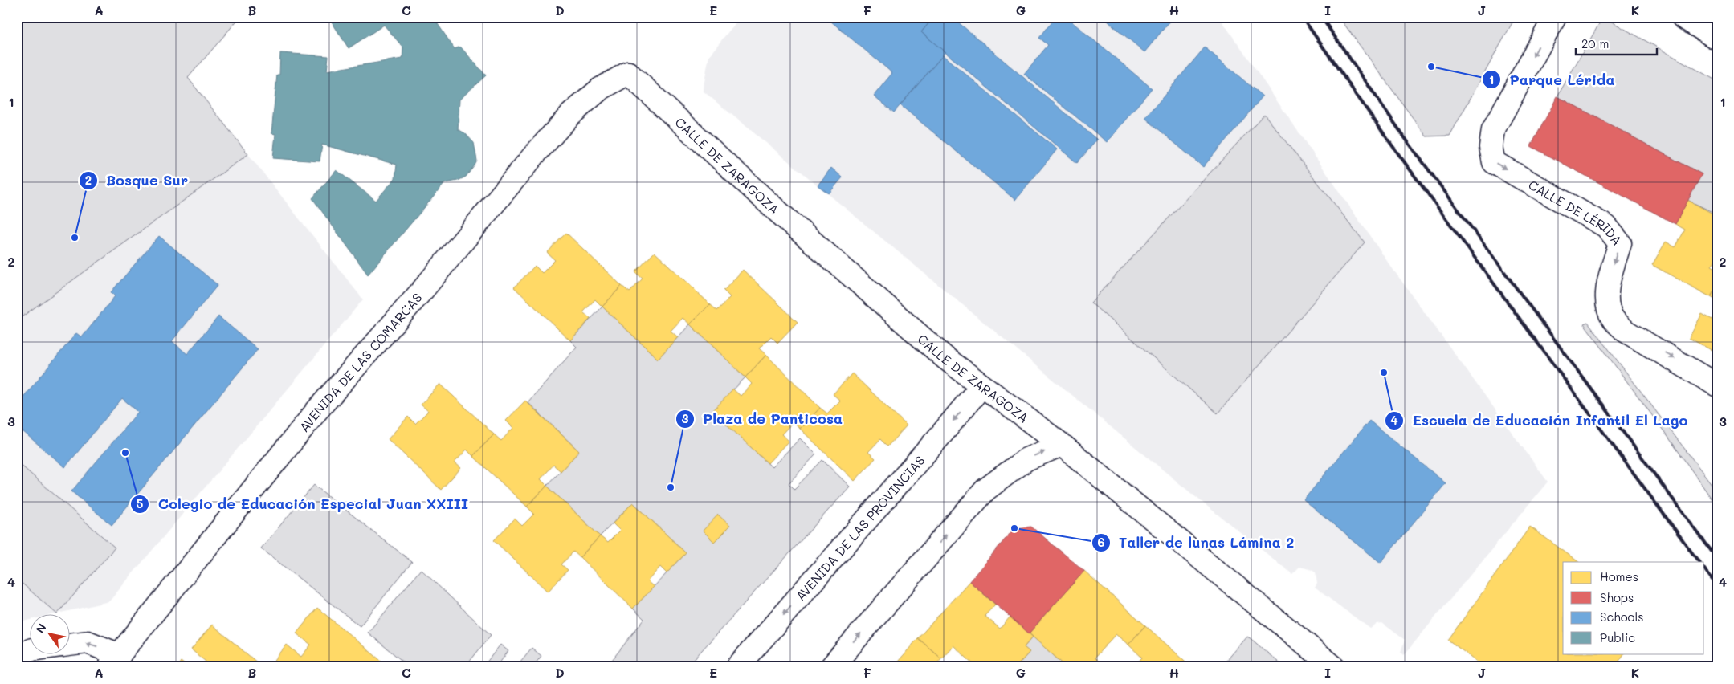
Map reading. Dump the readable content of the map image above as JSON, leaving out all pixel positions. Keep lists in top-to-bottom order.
{
  "streets": {
    "street": [
      "CALLE DE ZARAGOZA",
      "CALLE DE LÉRIDA",
      "AVENIDA DE LAS COMARCAS",
      "AVENIDA DE LAS PROVINCIAS"
    ]
  },
  "crossings": [
    ["CALLE DE ZARAGOZA", "AVENIDA DE LAS COMARCAS"],
    ["CALLE DE ZARAGOZA", "AVENIDA DE LAS PROVINCIAS"]
  ],
  "places": [
    "Parque Lérida",
    "Bosque Sur",
    "Escuela de Educación Infantil El Lago",
    "Colegio de Educación Especial Juan XXIII",
    "Plaza de Panticosa",
    "Taller de lunas Lámina 2"
  ],
  "legend": [
    "Homes",
    "Shops",
    "Schools",
    "Public"
  ],
  "scale_bar": "20 m",
  "north": "top left",
  "grid": {
    "columns": [
      "A",
      "B",
      "C",
      "D",
      "E",
      "F",
      "G",
      "H",
      "I",
      "J",
      "K"
    ],
    "rows": [
      "1",
      "2",
      "3",
      "4"
    ]
  }
}
